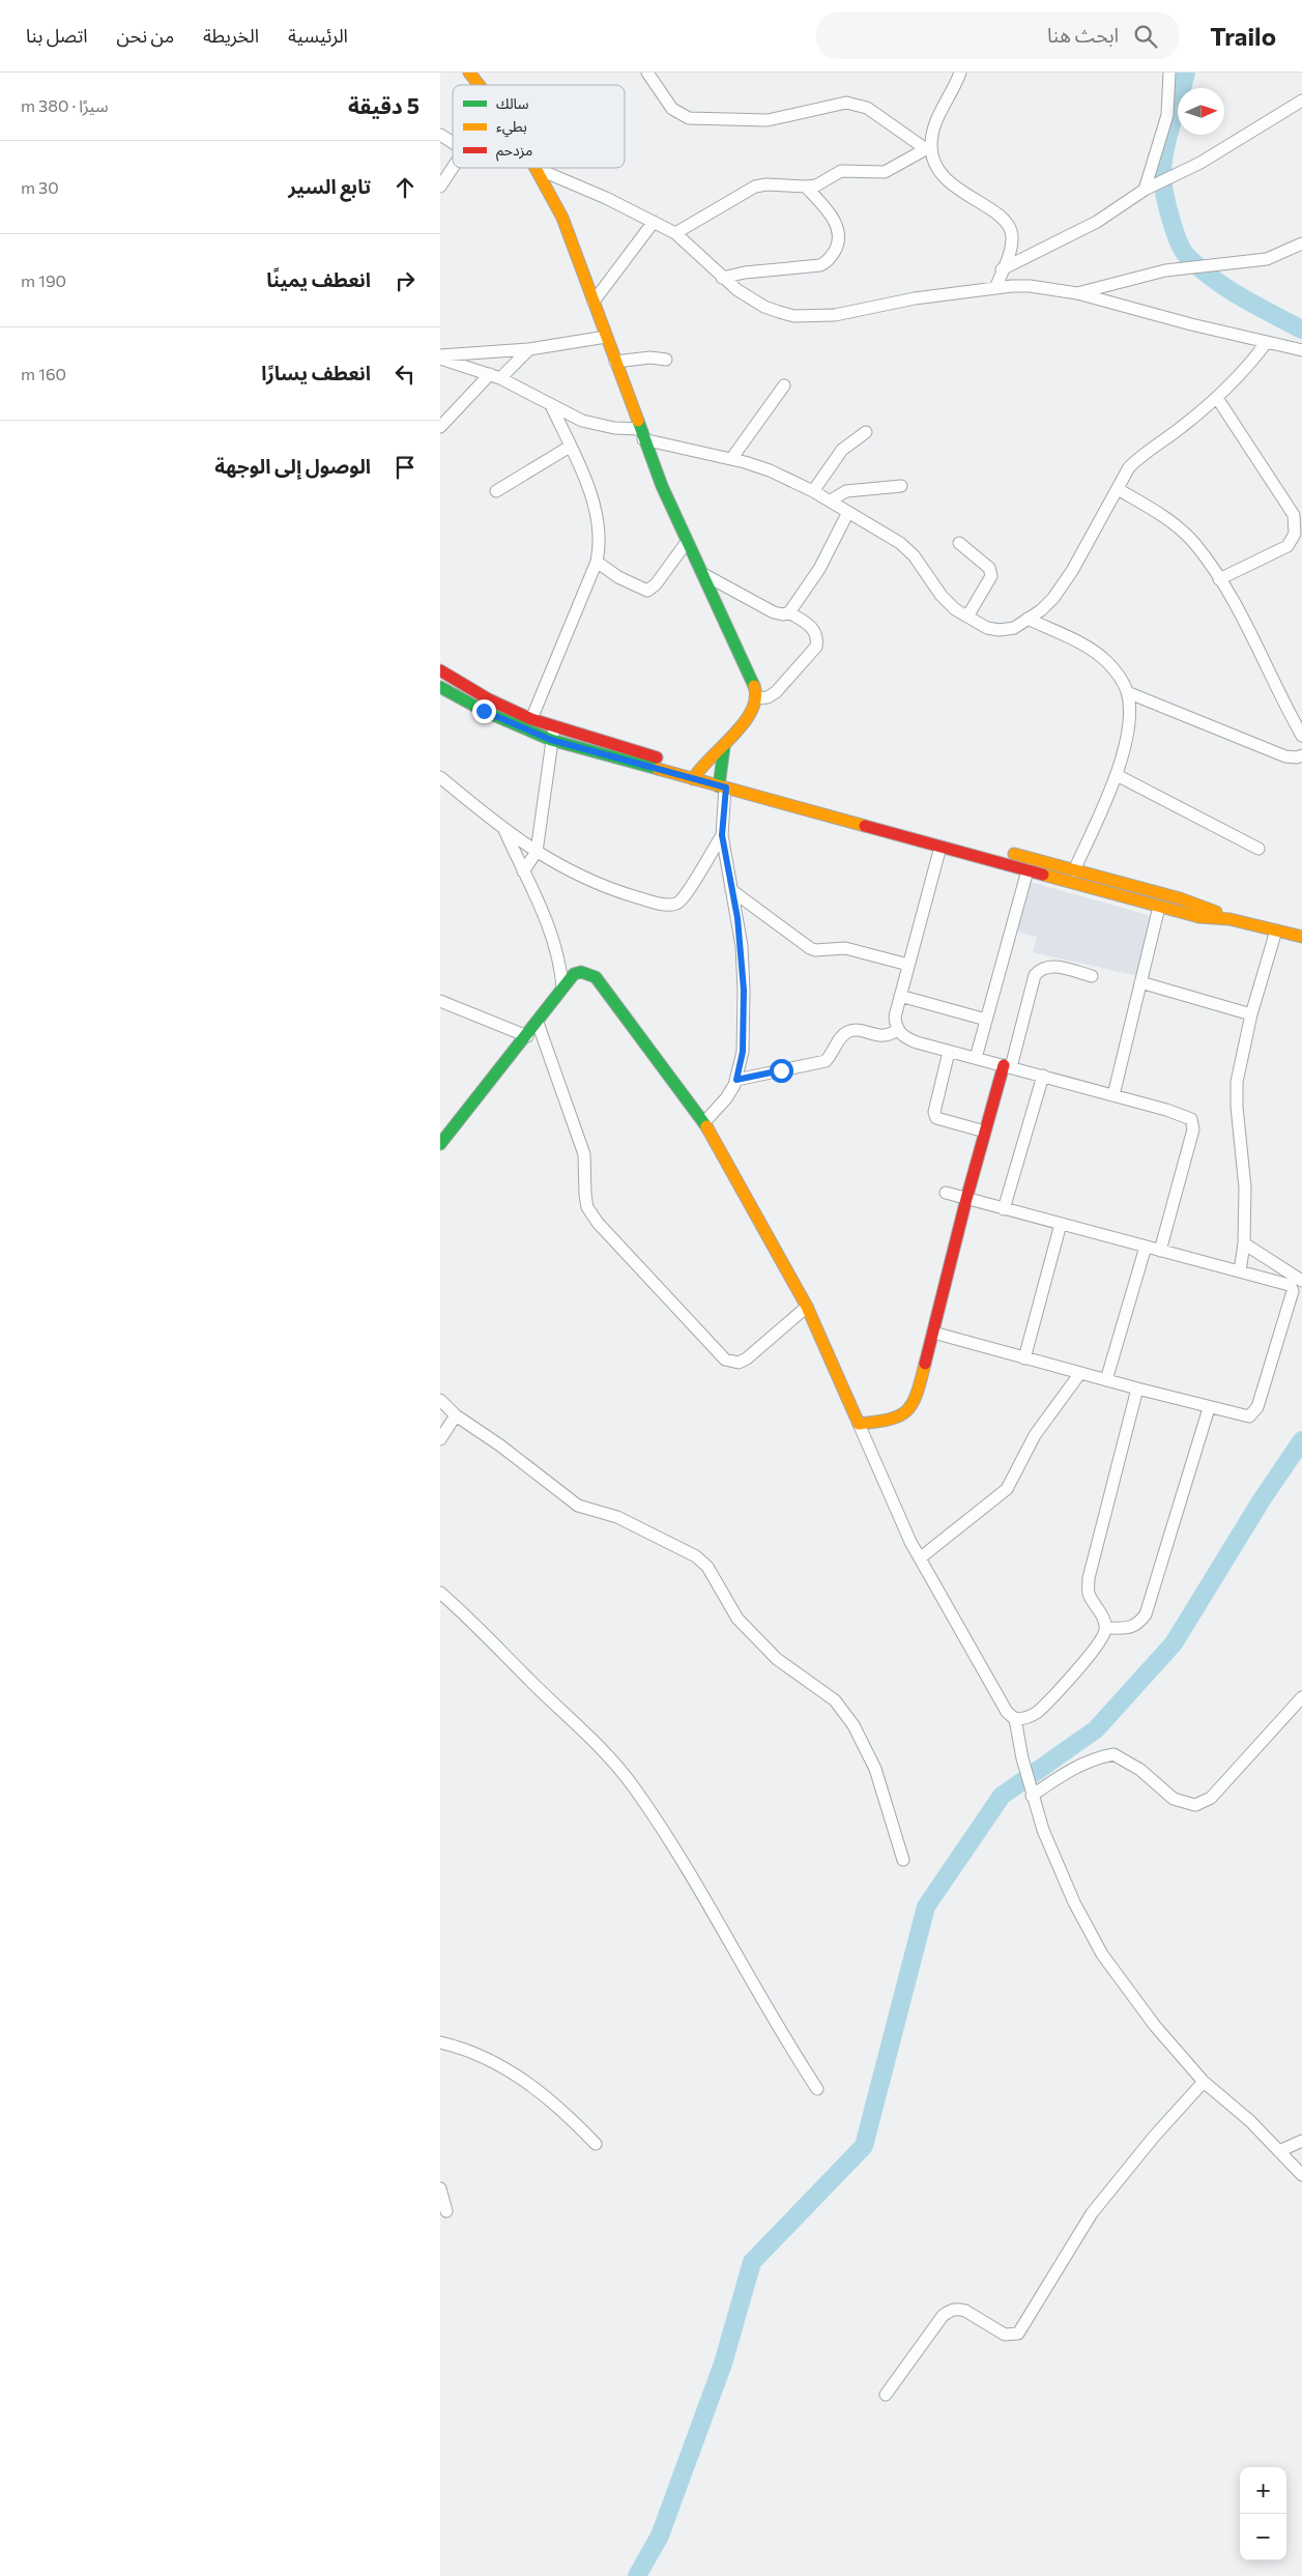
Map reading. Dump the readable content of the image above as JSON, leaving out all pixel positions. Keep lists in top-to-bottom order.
{
  "legend": ["سالك", "بطيء", "مزدحم"],
  "north": "right",
  "page": {
    "header": "Trailo",
    "search": "ابحث هنا",
    "nav": [
      "الرئيسية",
      "الخريطة",
      "من نحن",
      "اتصل بنا"
    ],
    "heading": ["5 دقيقة", "سيرًا · 380 m"],
    "list": [
      ["تابع السير", "30 m"],
      ["انعطف يمينًا", "190 m"],
      ["انعطف يسارًا", "160 m"],
      "الوصول إلى الوجهة"
    ],
    "map_buttons": ["+", "−"]
  }
}
